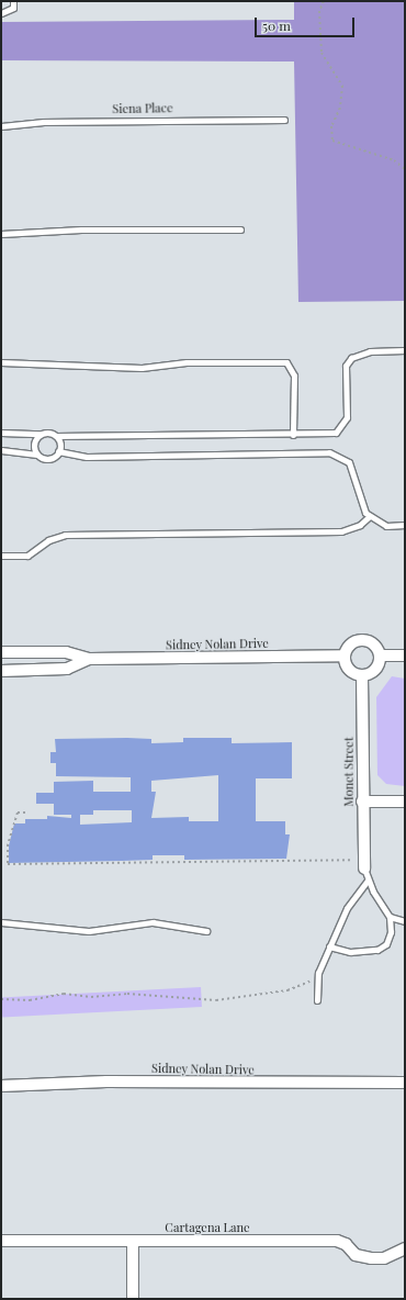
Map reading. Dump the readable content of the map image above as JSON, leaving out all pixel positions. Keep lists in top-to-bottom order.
{
  "streets": {
    "street": ["Sidney Nolan Drive", "Monet Street", "Cartagena Lane"],
    "lane": ["Siena Place"]
  },
  "crossings": [
    ["Sidney Nolan Drive", "Monet Street"]
  ],
  "scale_bar": "50 m"
}
